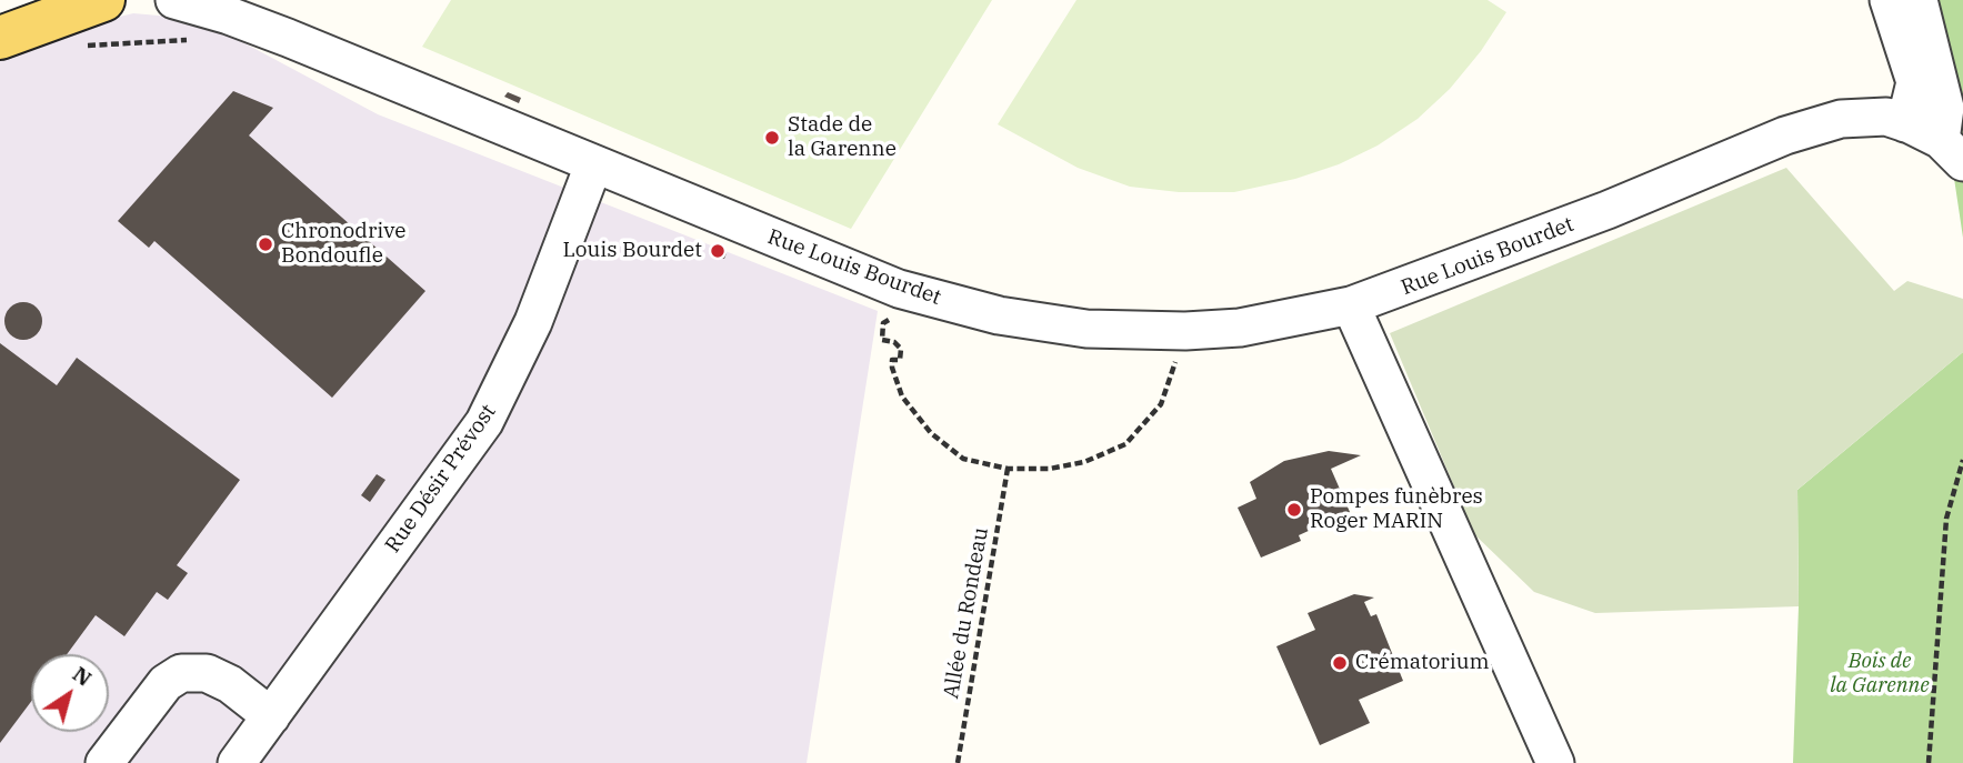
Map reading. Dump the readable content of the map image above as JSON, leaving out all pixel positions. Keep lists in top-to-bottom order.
{
  "streets": {
    "street": ["Rue Louis Bourdet", "Rue Désir Prévost"],
    "path": ["Allée du Rondeau"]
  },
  "crossings": [
    ["Rue Louis Bourdet", "Rue Désir Prévost"]
  ],
  "parks": ["Bois de la Garenne"],
  "places": [
    "Stade de la Garenne",
    "Chronodrive Bondoufle",
    "Louis Bourdet",
    "Pompes funèbres Roger MARIN",
    "Crématorium"
  ],
  "north": "top right"
}
